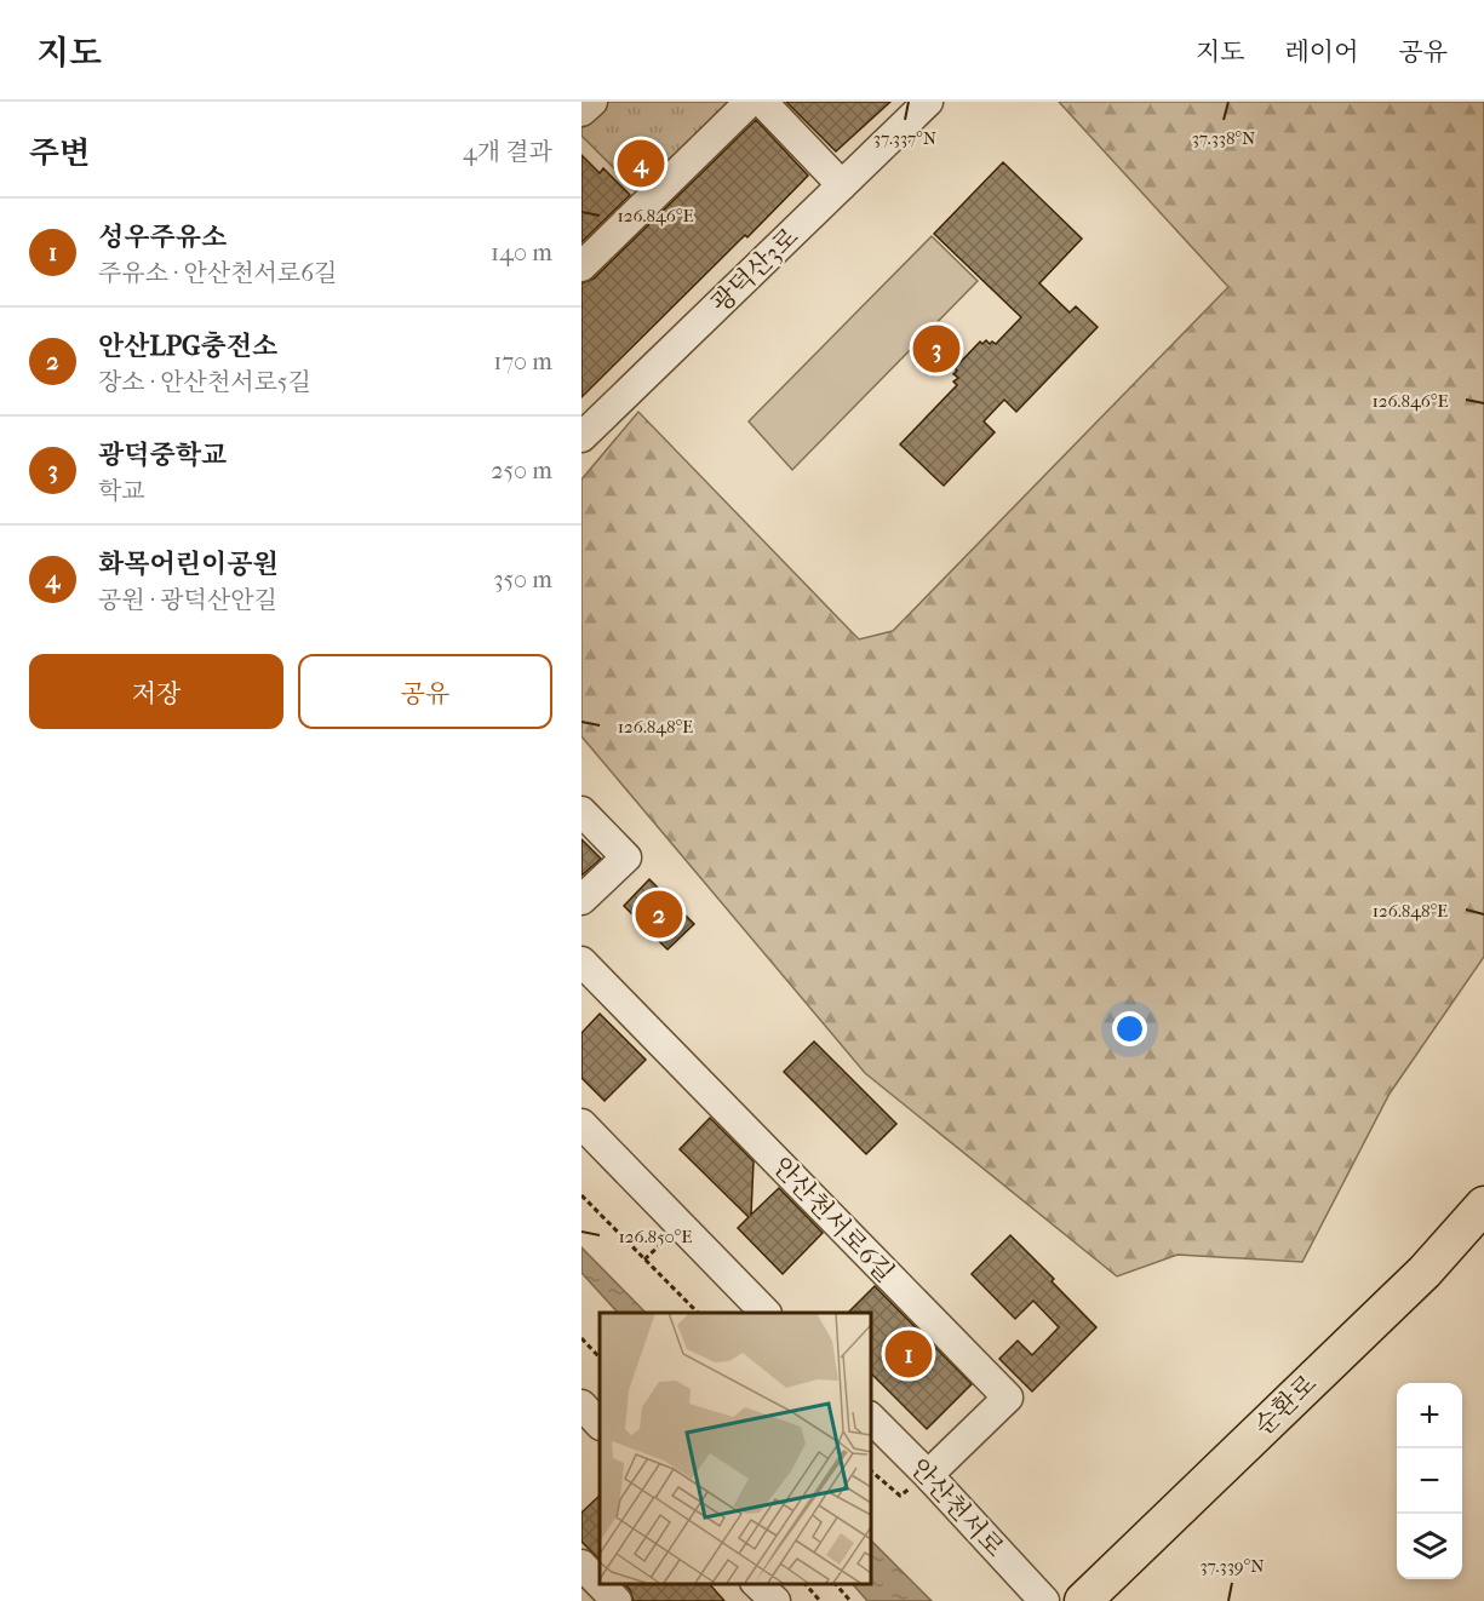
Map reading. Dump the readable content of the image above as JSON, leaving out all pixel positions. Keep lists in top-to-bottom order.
{
  "streets": {
    "main road": ["순환로"],
    "street": ["광덕산3로", "안산천서로6길", "안산천서로"]
  },
  "crossings": [
    ["안산천서로6길", "안산천서로"]
  ],
  "page": {
    "header": "지도",
    "nav": ["지도", "레이어", "공유"],
    "heading": ["주변", "4개 결과"],
    "pins": [
      "4",
      "3",
      "2",
      "1"
    ],
    "list": [
      {
        "mark": "1",
        "name": "성우주유소",
        "note": "주유소 · 안산천서로6길",
        "value": "140 m"
      },
      {
        "mark": "2",
        "name": "안산LPG충전소",
        "note": "장소 · 안산천서로5길",
        "value": "170 m"
      },
      {
        "mark": "3",
        "name": "광덕중학교",
        "note": "학교",
        "value": "250 m"
      },
      {
        "mark": "4",
        "name": "화목어린이공원",
        "note": "공원 · 광덕산안길",
        "value": "350 m"
      }
    ],
    "buttons": ["저장", "공유"],
    "map_buttons": ["+", "−"]
  },
  "coordinates": [
    "37.337°N",
    "37.338°N",
    "126.846°E",
    "126.848°E",
    "126.850°E",
    "37.339°N"
  ]
}
